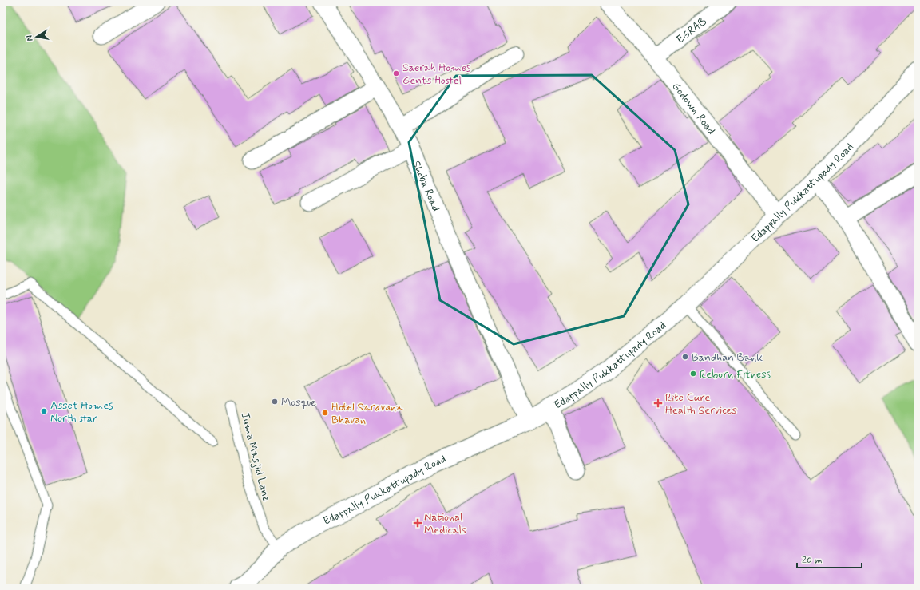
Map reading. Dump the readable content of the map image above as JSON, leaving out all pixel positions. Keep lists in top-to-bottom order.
{
  "streets": {
    "main road": ["Edappally Pukkattupady Road"],
    "street": ["EGRAB", "Godown Road", "Shoba Road"],
    "lane": ["Juma Masjid Lane"]
  },
  "crossings": [
    ["EGRAB", "Godown Road"],
    ["Godown Road", "Edappally Pukkattupady Road"],
    ["Shoba Road", "Edappally Pukkattupady Road"],
    ["Edappally Pukkattupady Road", "Juma Masjid Lane"]
  ],
  "places": {
    "other": [
      "Saerah Homes Gents Hostel",
      "Bandhan Bank",
      "Reborn Fitness",
      "Mosque",
      "Asset Homes North star",
      "Hotel Saravana Bhavan"
    ],
    "health": ["Rite Cure Health Services", "National Medicals"]
  },
  "scale_bar": "20 m",
  "north": "left"
}
